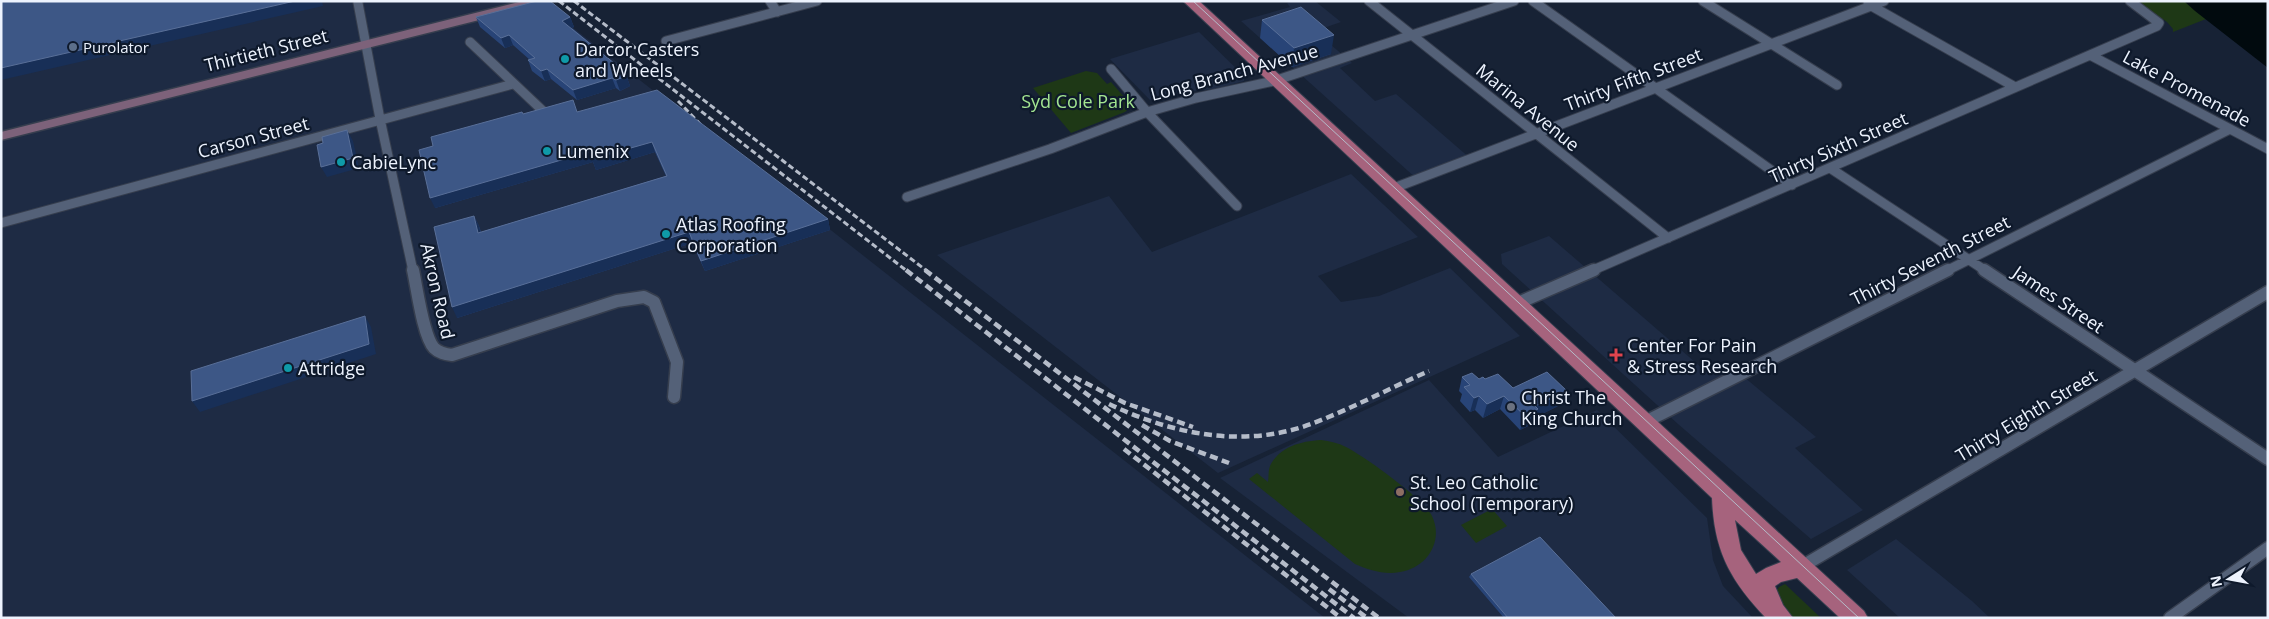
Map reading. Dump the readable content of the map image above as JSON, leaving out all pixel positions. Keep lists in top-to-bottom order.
{
  "streets": {
    "street": [
      "Thirtieth Street",
      "Long Branch Avenue",
      "Thirty Fifth Street",
      "Lake Promenade",
      "Marina Avenue",
      "Carson Street",
      "Thirty Sixth Street",
      "Thirty Seventh Street",
      "Akron Road",
      "James Street",
      "Thirty Eighth Street"
    ]
  },
  "crossings": [
    ["Thirtieth Street", "Akron Road"],
    ["Long Branch Avenue", "Marina Avenue"],
    ["Thirty Fifth Street", "Marina Avenue"],
    ["Lake Promenade", "Thirty Sixth Street"],
    ["Lake Promenade", "Thirty Seventh Street"],
    ["Marina Avenue", "Thirty Sixth Street"],
    ["Carson Street", "Akron Road"],
    ["Thirty Sixth Street", "James Street"],
    ["Thirty Seventh Street", "James Street"],
    ["James Street", "Thirty Eighth Street"]
  ],
  "parks": ["Syd Cole Park"],
  "places": {
    "other": [
      "Purolator",
      "Darcor Casters and Wheels",
      "Lumenix",
      "CabieLync",
      "Atlas Roofing Corporation",
      "Attridge",
      "Christ The King Church",
      "St. Leo Catholic School (Temporary)"
    ],
    "health": ["Center For Pain & Stress Research"]
  },
  "north": "left"
}
